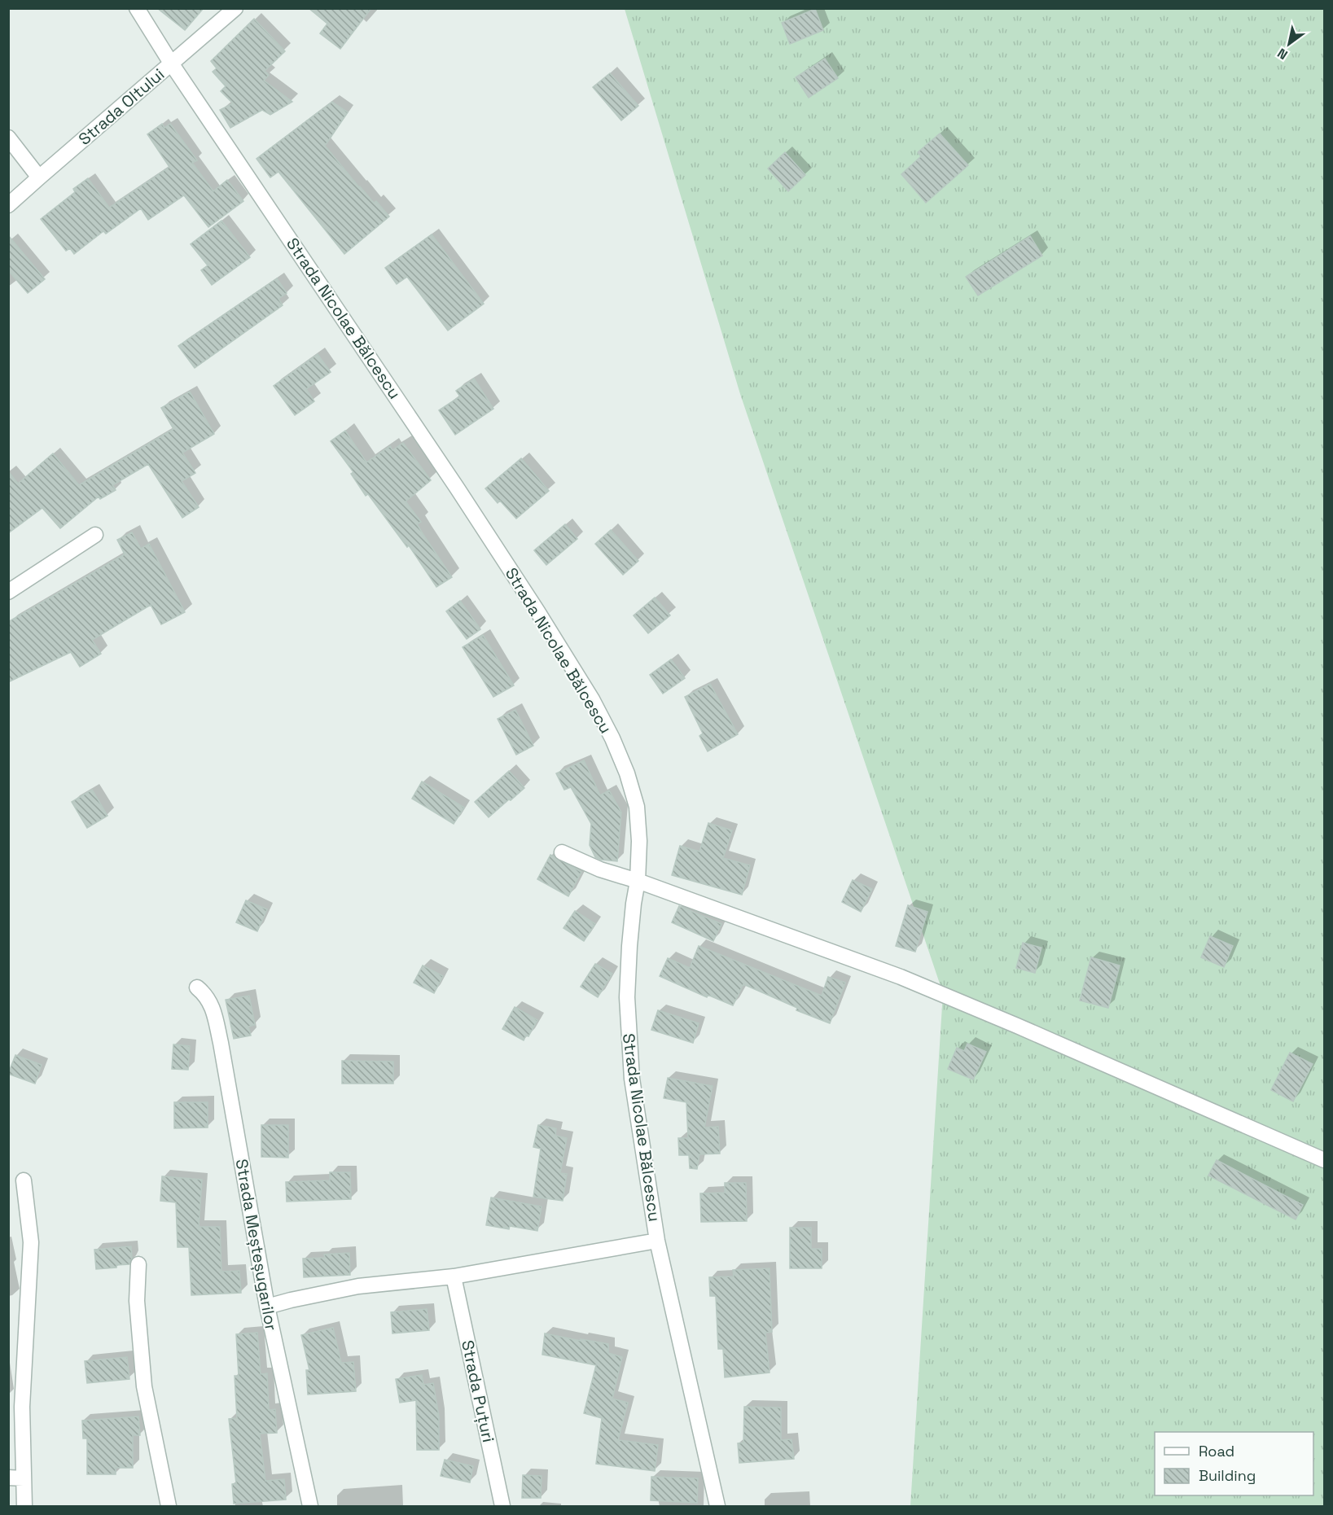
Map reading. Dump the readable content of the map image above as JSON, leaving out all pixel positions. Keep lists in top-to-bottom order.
{
  "streets": {
    "street": [
      "Strada Oltului",
      "Strada Nicolae Bălcescu",
      "Strada Meșteșugarilor",
      "Strada Puțuri"
    ]
  },
  "crossings": [
    ["Strada Oltului", "Strada Nicolae Bălcescu"]
  ],
  "legend": ["Road", "Building"],
  "north": "bottom left"
}
